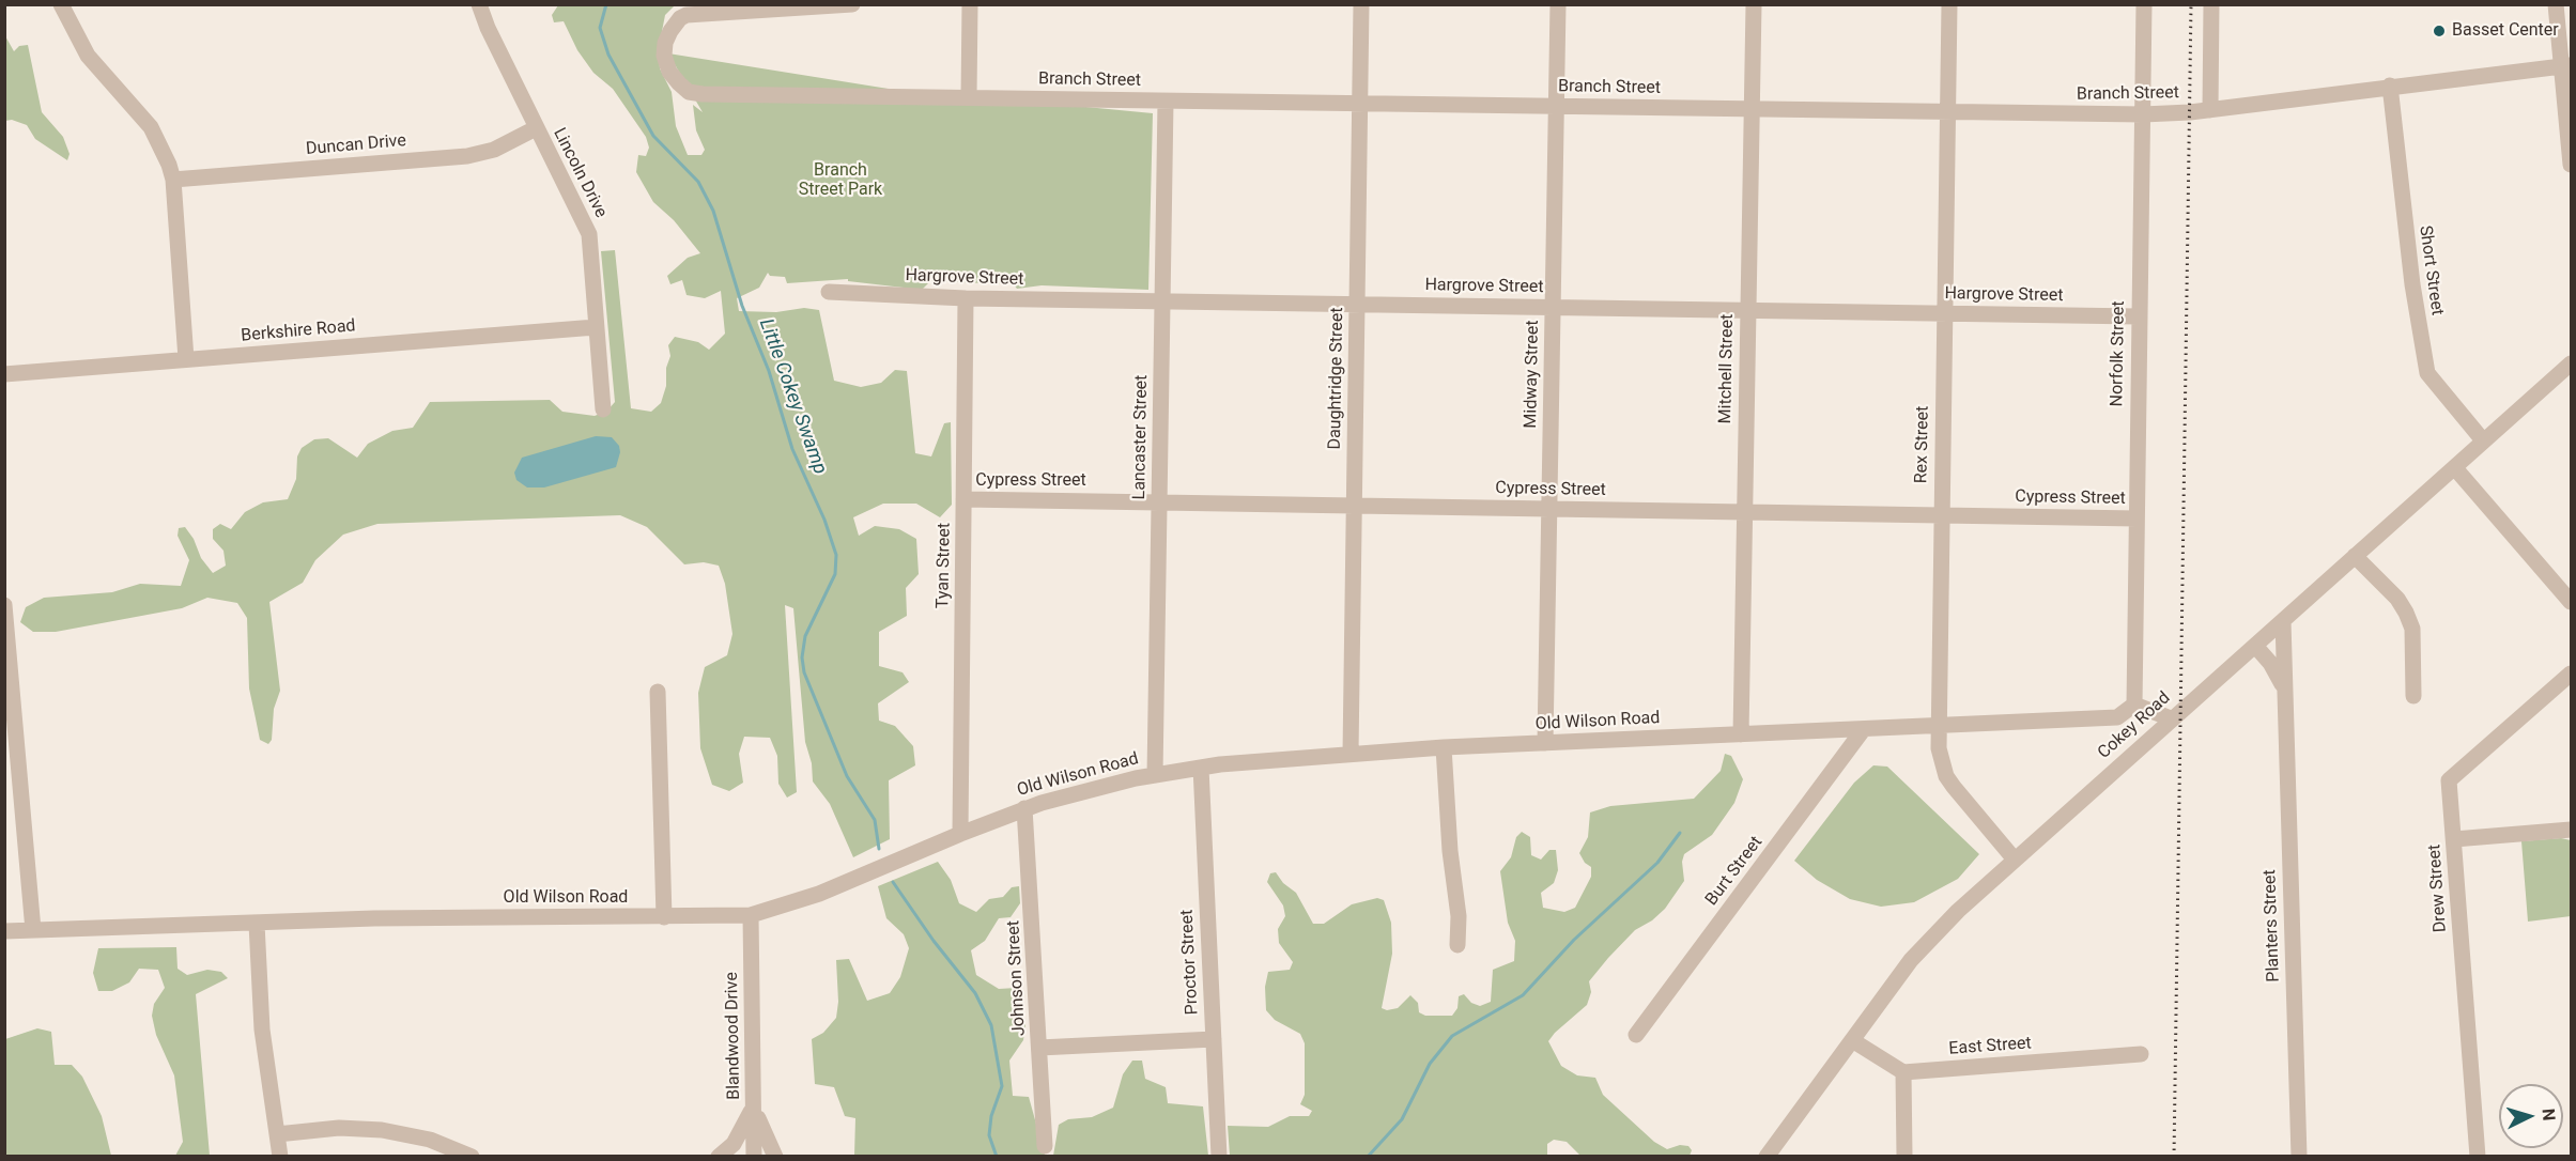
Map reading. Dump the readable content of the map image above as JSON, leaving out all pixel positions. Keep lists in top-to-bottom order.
{
  "streets": {
    "street": [
      "Branch Street",
      "Duncan Drive",
      "Lincoln Drive",
      "Short Street",
      "Hargrove Street",
      "Berkshire Road",
      "Norfolk Street",
      "Mitchell Street",
      "Midway Street",
      "Daughtridge Street",
      "Lancaster Street",
      "Rex Street",
      "Cypress Street",
      "Tyan Street",
      "Old Wilson Road",
      "Cokey Road",
      "Burt Street",
      "Drew Street",
      "Planters Street",
      "Proctor Street",
      "Johnson Street",
      "Blandwood Drive",
      "East Street"
    ]
  },
  "crossings": [
    ["Branch Street", "Short Street"],
    ["Branch Street", "Norfolk Street"],
    ["Branch Street", "Mitchell Street"],
    ["Branch Street", "Midway Street"],
    ["Branch Street", "Daughtridge Street"],
    ["Branch Street", "Lancaster Street"],
    ["Branch Street", "Rex Street"],
    ["Duncan Drive", "Lincoln Drive"],
    ["Lincoln Drive", "Berkshire Road"],
    ["Short Street", "Cokey Road"],
    ["Hargrove Street", "Norfolk Street"],
    ["Hargrove Street", "Mitchell Street"],
    ["Hargrove Street", "Midway Street"],
    ["Hargrove Street", "Daughtridge Street"],
    ["Hargrove Street", "Lancaster Street"],
    ["Hargrove Street", "Rex Street"],
    ["Hargrove Street", "Tyan Street"],
    ["Norfolk Street", "Cypress Street"],
    ["Norfolk Street", "Old Wilson Road"],
    ["Mitchell Street", "Cypress Street"],
    ["Mitchell Street", "Old Wilson Road"],
    ["Midway Street", "Cypress Street"],
    ["Midway Street", "Old Wilson Road"],
    ["Daughtridge Street", "Cypress Street"],
    ["Daughtridge Street", "Old Wilson Road"],
    ["Lancaster Street", "Cypress Street"],
    ["Lancaster Street", "Old Wilson Road"],
    ["Rex Street", "Cypress Street"],
    ["Rex Street", "Old Wilson Road"],
    ["Rex Street", "Cokey Road"],
    ["Cypress Street", "Tyan Street"],
    ["Tyan Street", "Old Wilson Road"],
    ["Old Wilson Road", "Burt Street"],
    ["Old Wilson Road", "Proctor Street"],
    ["Old Wilson Road", "Johnson Street"],
    ["Old Wilson Road", "Blandwood Drive"],
    ["Cokey Road", "Planters Street"]
  ],
  "water": ["Little Cokey Swamp"],
  "parks": ["Branch Street Park"],
  "places": ["Basset Center"],
  "north": "right"
}
